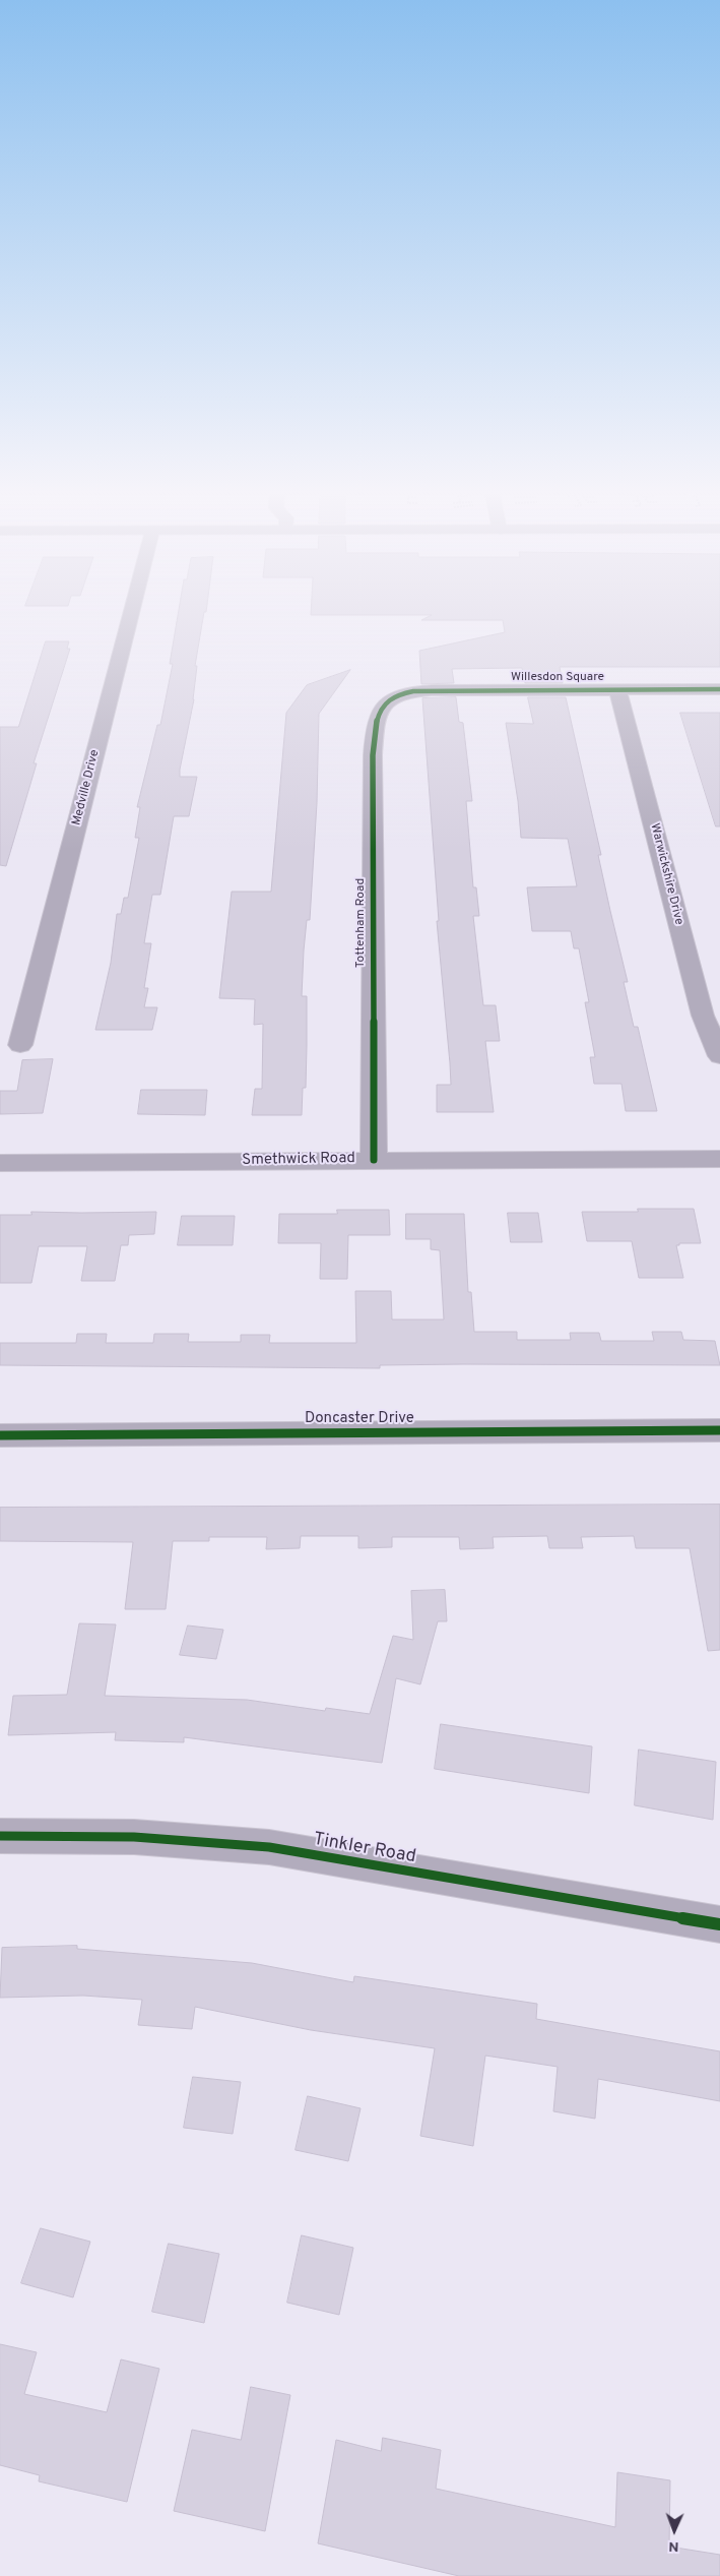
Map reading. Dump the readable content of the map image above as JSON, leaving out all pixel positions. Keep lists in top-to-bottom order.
{
  "streets": {
    "street": [
      "Willesdon Square",
      "Medville Drive",
      "Warwickshire Drive",
      "Tottenham Road",
      "Smethwick Road",
      "Doncaster Drive",
      "Tinkler Road"
    ]
  },
  "crossings": [
    ["Willesdon Square", "Warwickshire Drive"],
    ["Willesdon Square", "Tottenham Road"],
    ["Tottenham Road", "Smethwick Road"]
  ],
  "north": "bottom"
}
